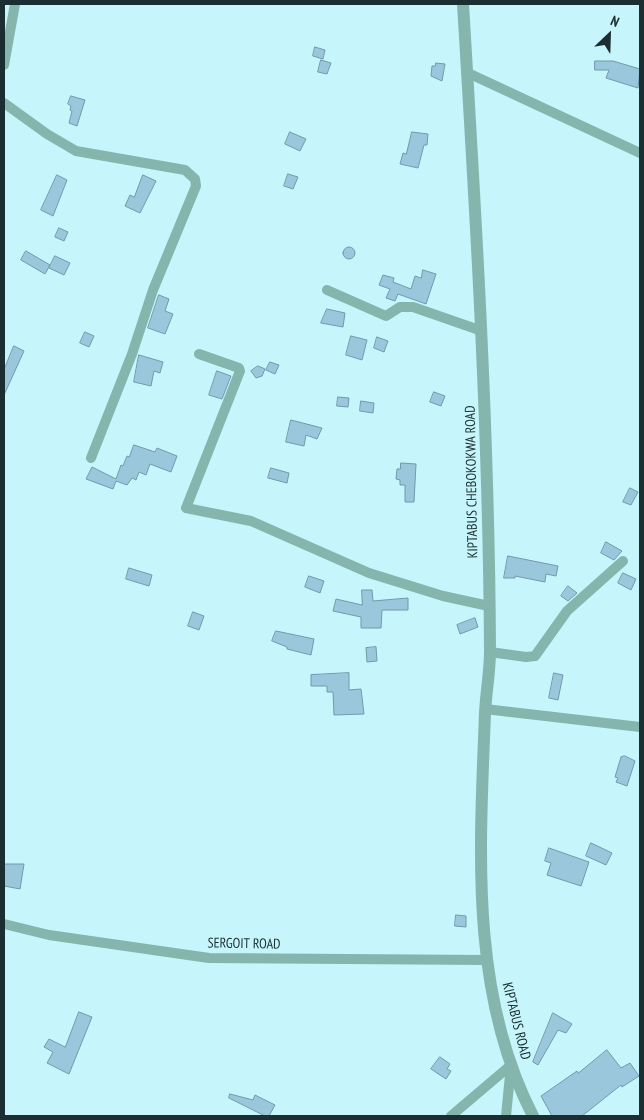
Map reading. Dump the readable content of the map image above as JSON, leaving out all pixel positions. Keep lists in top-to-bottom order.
{
  "streets": {
    "street": ["KIPTABUS CHEBOKOKWA ROAD", "SERGOIT ROAD", "KIPTABUS ROAD"]
  },
  "crossings": [
    ["KIPTABUS CHEBOKOKWA ROAD", "SERGOIT ROAD"],
    ["KIPTABUS CHEBOKOKWA ROAD", "KIPTABUS ROAD"],
    ["SERGOIT ROAD", "KIPTABUS ROAD"]
  ],
  "north": "top right"
}
